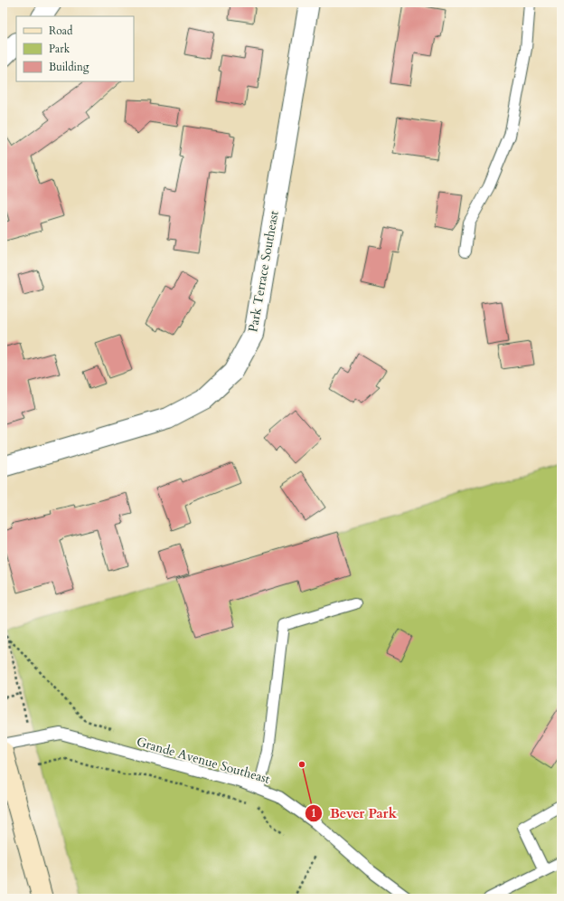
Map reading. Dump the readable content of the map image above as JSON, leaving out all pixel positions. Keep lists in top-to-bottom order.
{
  "streets": {
    "street": ["Park Terrace Southeast"],
    "lane": ["Grande Avenue Southeast"]
  },
  "places": ["Bever Park"],
  "legend": ["Road", "Park", "Building"]
}
